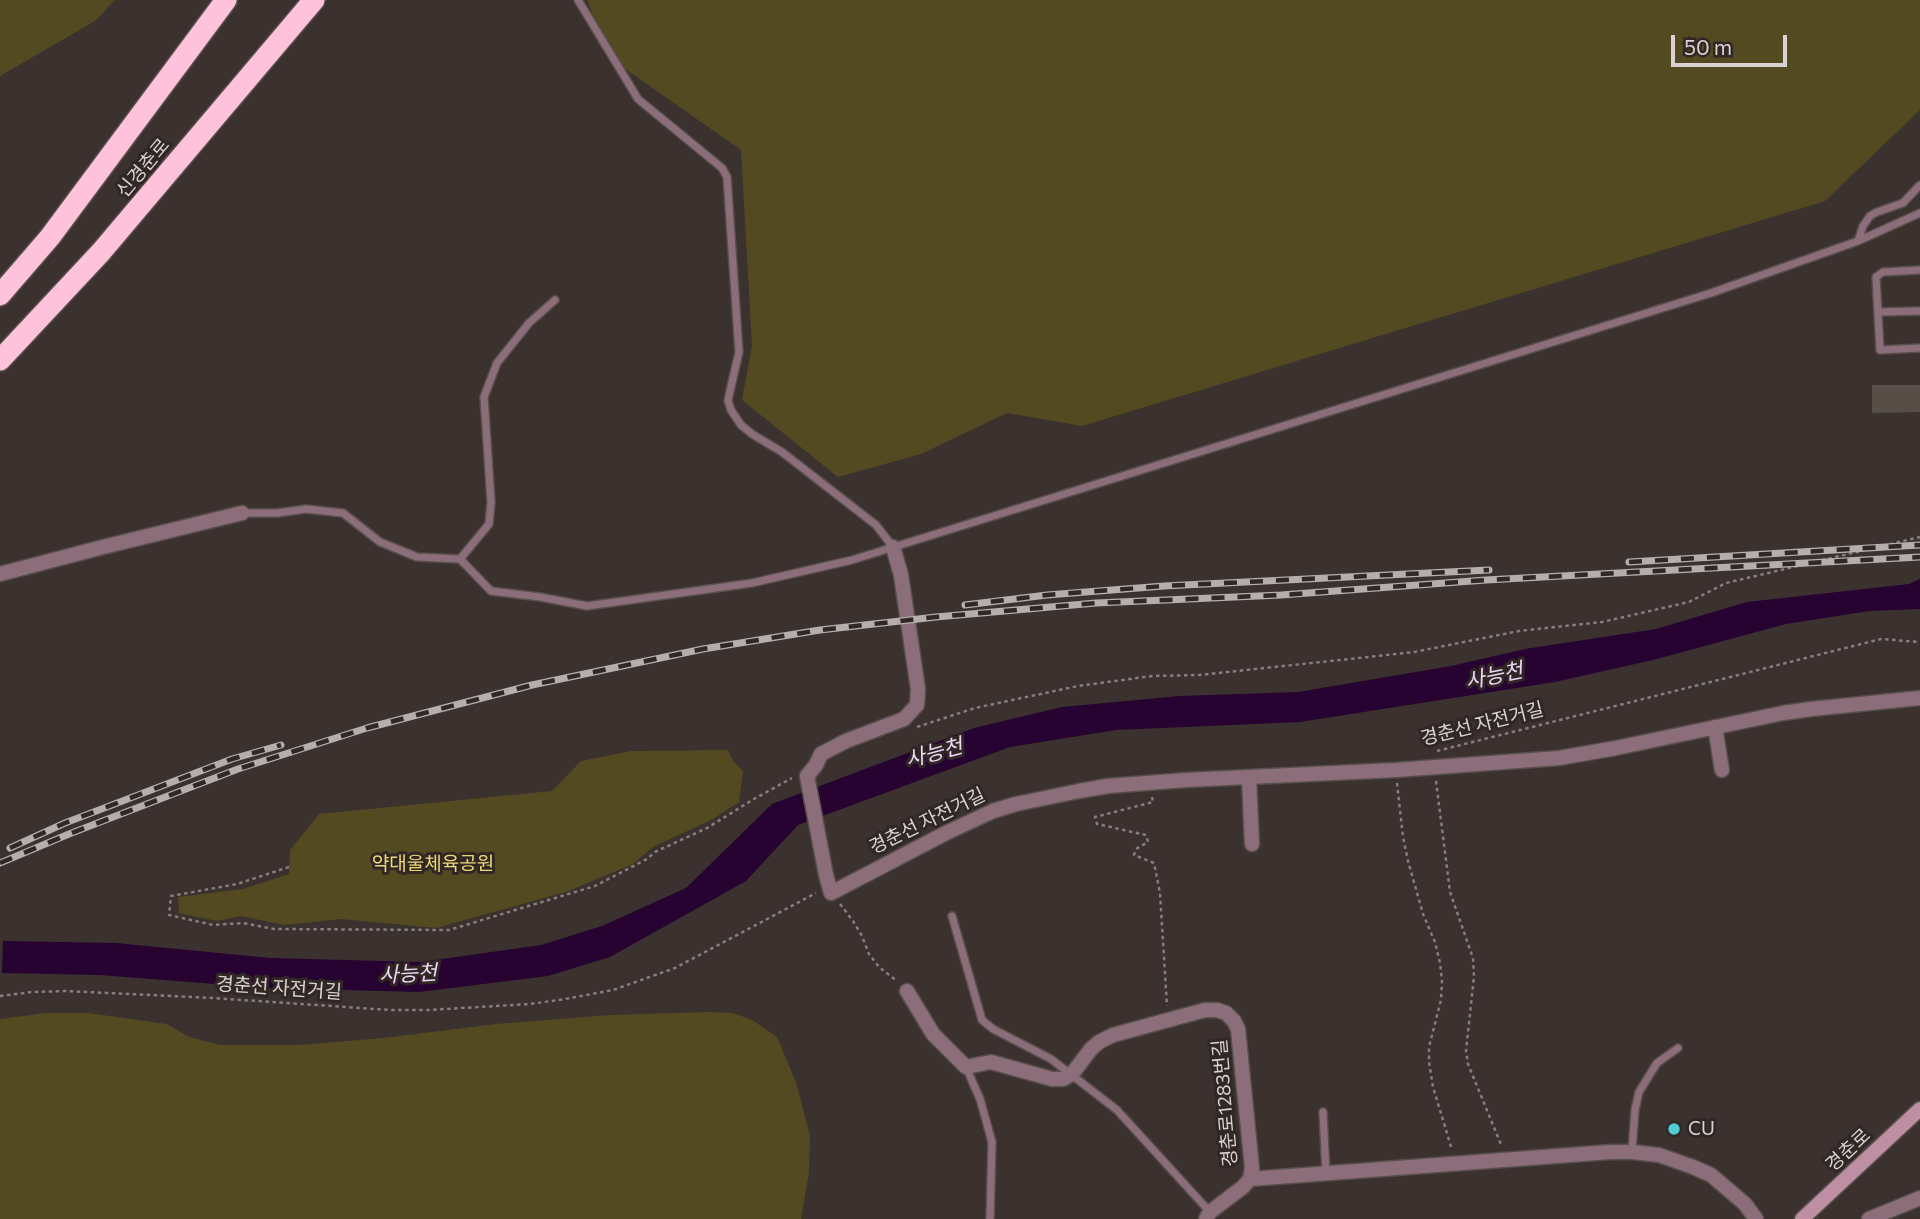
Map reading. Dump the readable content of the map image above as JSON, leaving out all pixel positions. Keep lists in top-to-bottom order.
{
  "streets": {
    "highway": ["신경춘로"],
    "street": ["경춘로1283번길", "경춘로"],
    "path": ["경춘선 자전거길"]
  },
  "water": ["사능천"],
  "parks": ["약대울체육공원"],
  "places": ["CU"],
  "scale_bar": "50 m"
}
